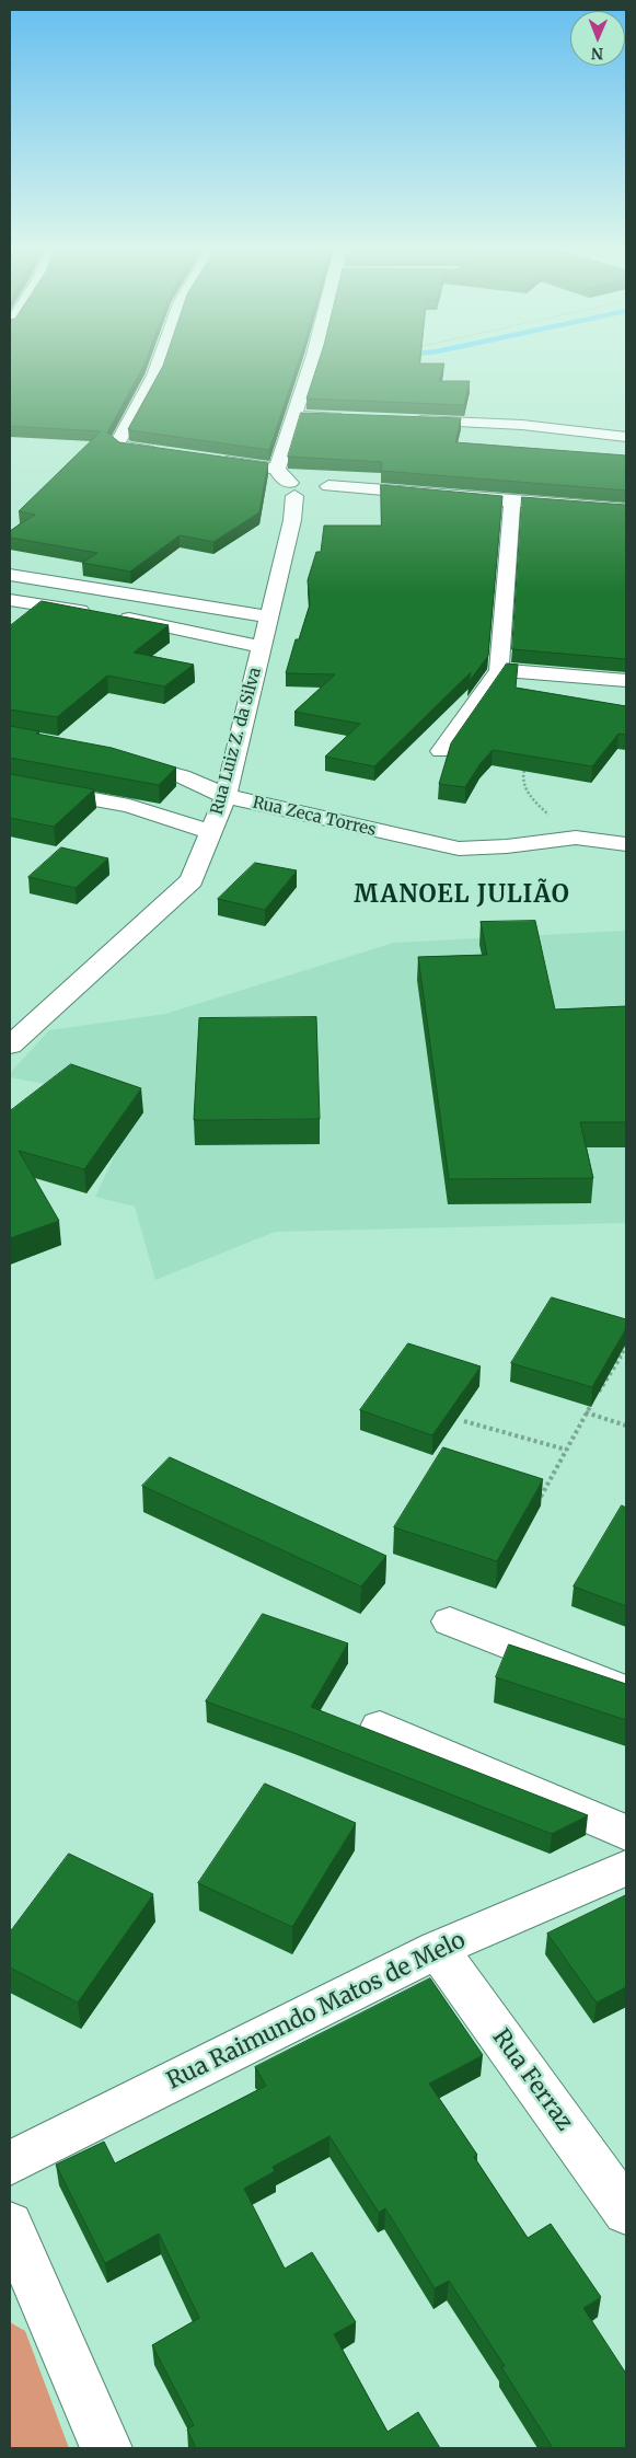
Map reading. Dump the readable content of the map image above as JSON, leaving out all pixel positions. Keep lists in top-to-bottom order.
{
  "streets": {
    "street": [
      "Rua Luiz Z. da Silva",
      "Rua Zeca Torres",
      "Rua Raimundo Matos de Melo",
      "Rua Ferraz"
    ]
  },
  "crossings": [
    ["Rua Luiz Z. da Silva", "Rua Zeca Torres"],
    ["Rua Raimundo Matos de Melo", "Rua Ferraz"]
  ],
  "districts": ["MANOEL JULIÃO"],
  "north": "bottom"
}
